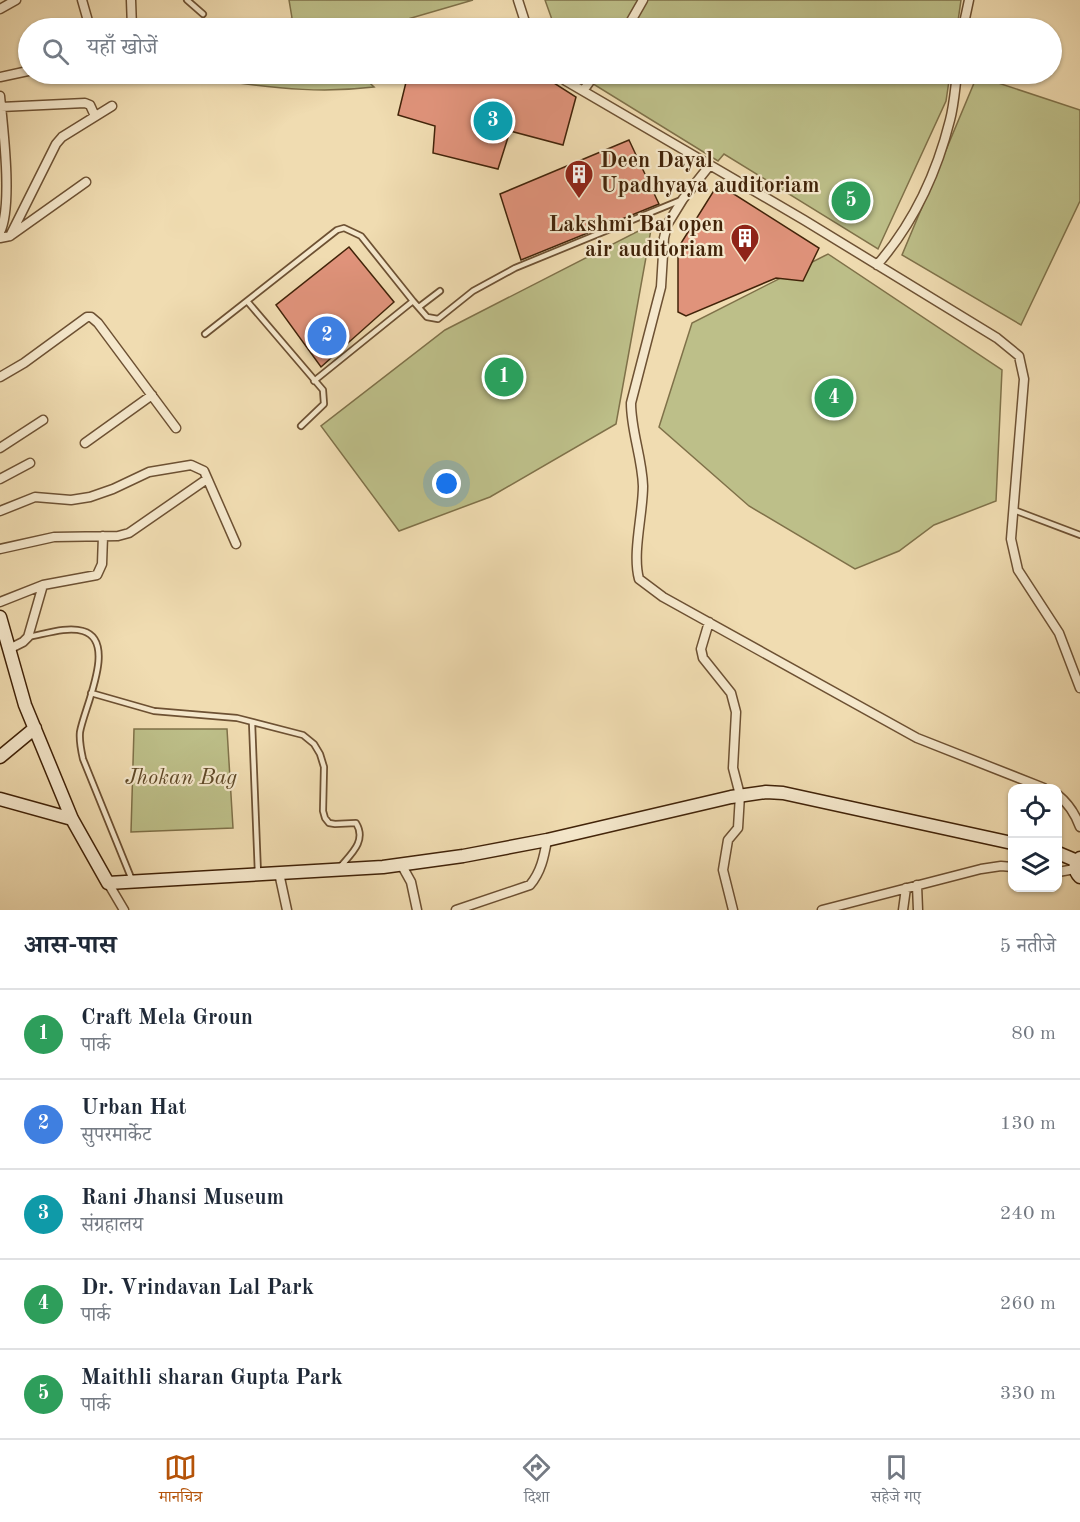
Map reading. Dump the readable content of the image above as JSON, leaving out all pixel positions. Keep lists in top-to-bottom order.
{
  "parks": ["Jhokan Bag"],
  "places": {
    "building": ["Deen Dayal Upadhyaya auditoriam", "Lakshmi Bai open air auditoriam"]
  },
  "page": {
    "search": "यहाँ खोजें",
    "pins": [
      "3",
      "5",
      "2",
      "1",
      "4"
    ],
    "heading": ["आस-पास", "5 नतीजे"],
    "list": [
      {
        "mark": "1",
        "name": "Craft Mela Groun",
        "note": "पार्क",
        "value": "80 m"
      },
      {
        "mark": "2",
        "name": "Urban Hat",
        "note": "सुपरमार्केट",
        "value": "130 m"
      },
      {
        "mark": "3",
        "name": "Rani Jhansi Museum",
        "note": "संग्रहालय",
        "value": "240 m"
      },
      {
        "mark": "4",
        "name": "Dr. Vrindavan Lal Park",
        "note": "पार्क",
        "value": "260 m"
      },
      {
        "mark": "5",
        "name": "Maithli sharan Gupta Park",
        "note": "पार्क",
        "value": "330 m"
      }
    ],
    "nav": ["मानचित्र", "दिशा", "सहेजे गए"]
  }
}
